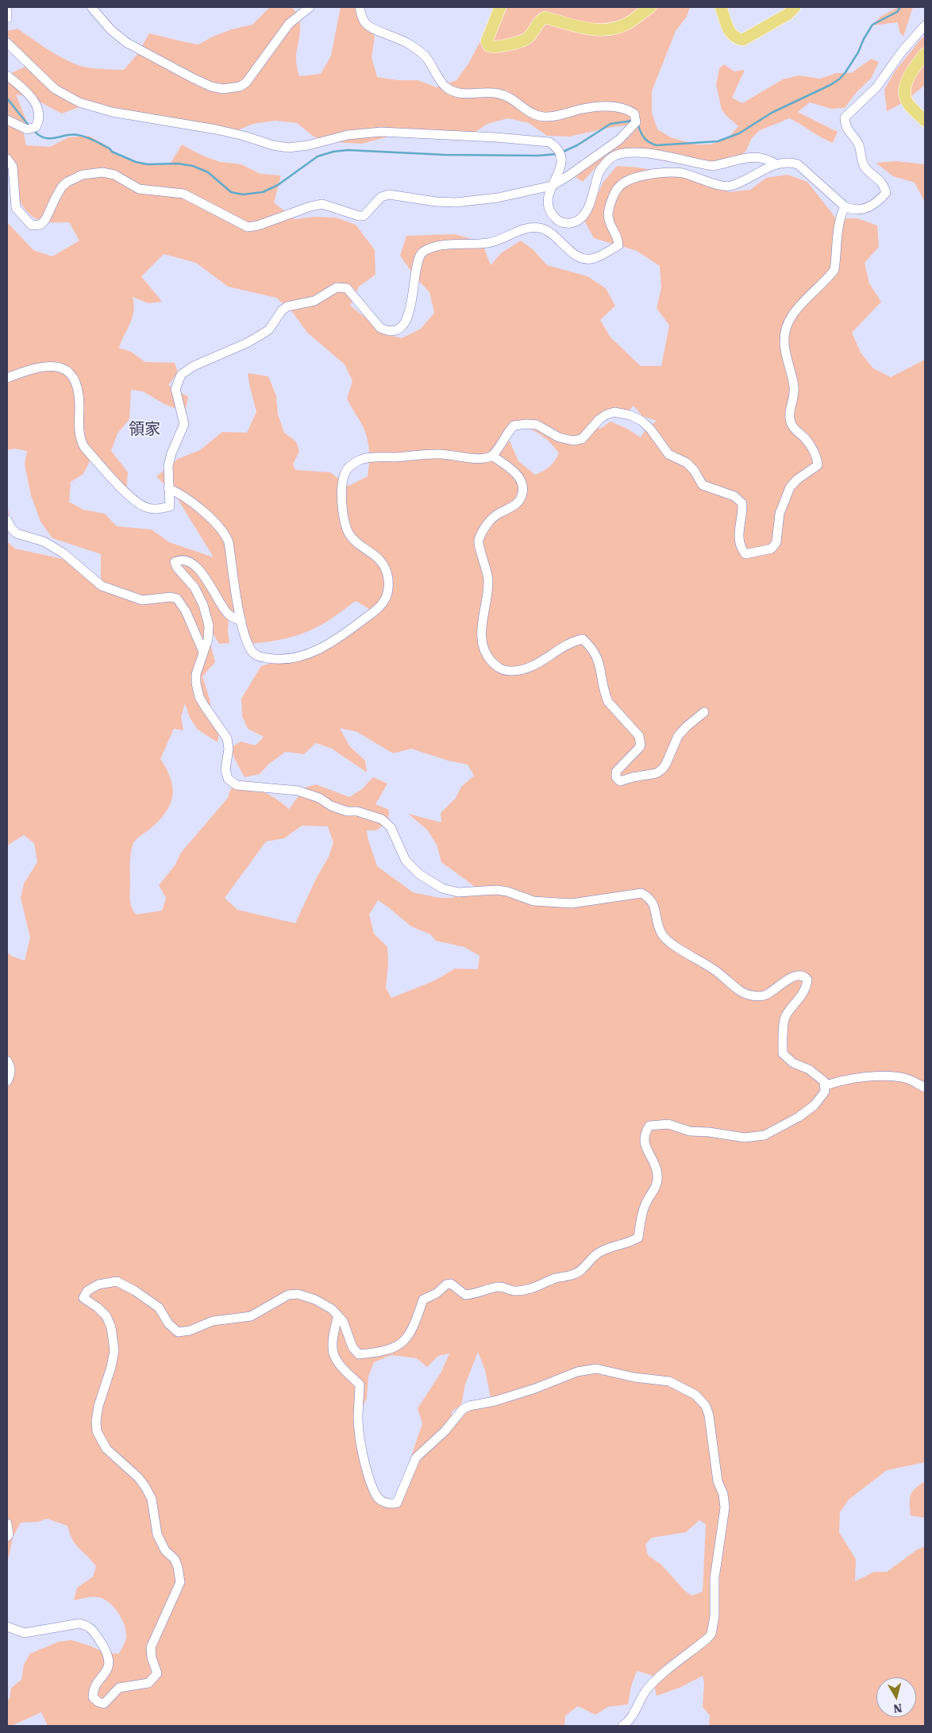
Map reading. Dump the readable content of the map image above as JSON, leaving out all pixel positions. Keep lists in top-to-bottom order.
{
  "districts": ["領家"],
  "north": "bottom"
}
